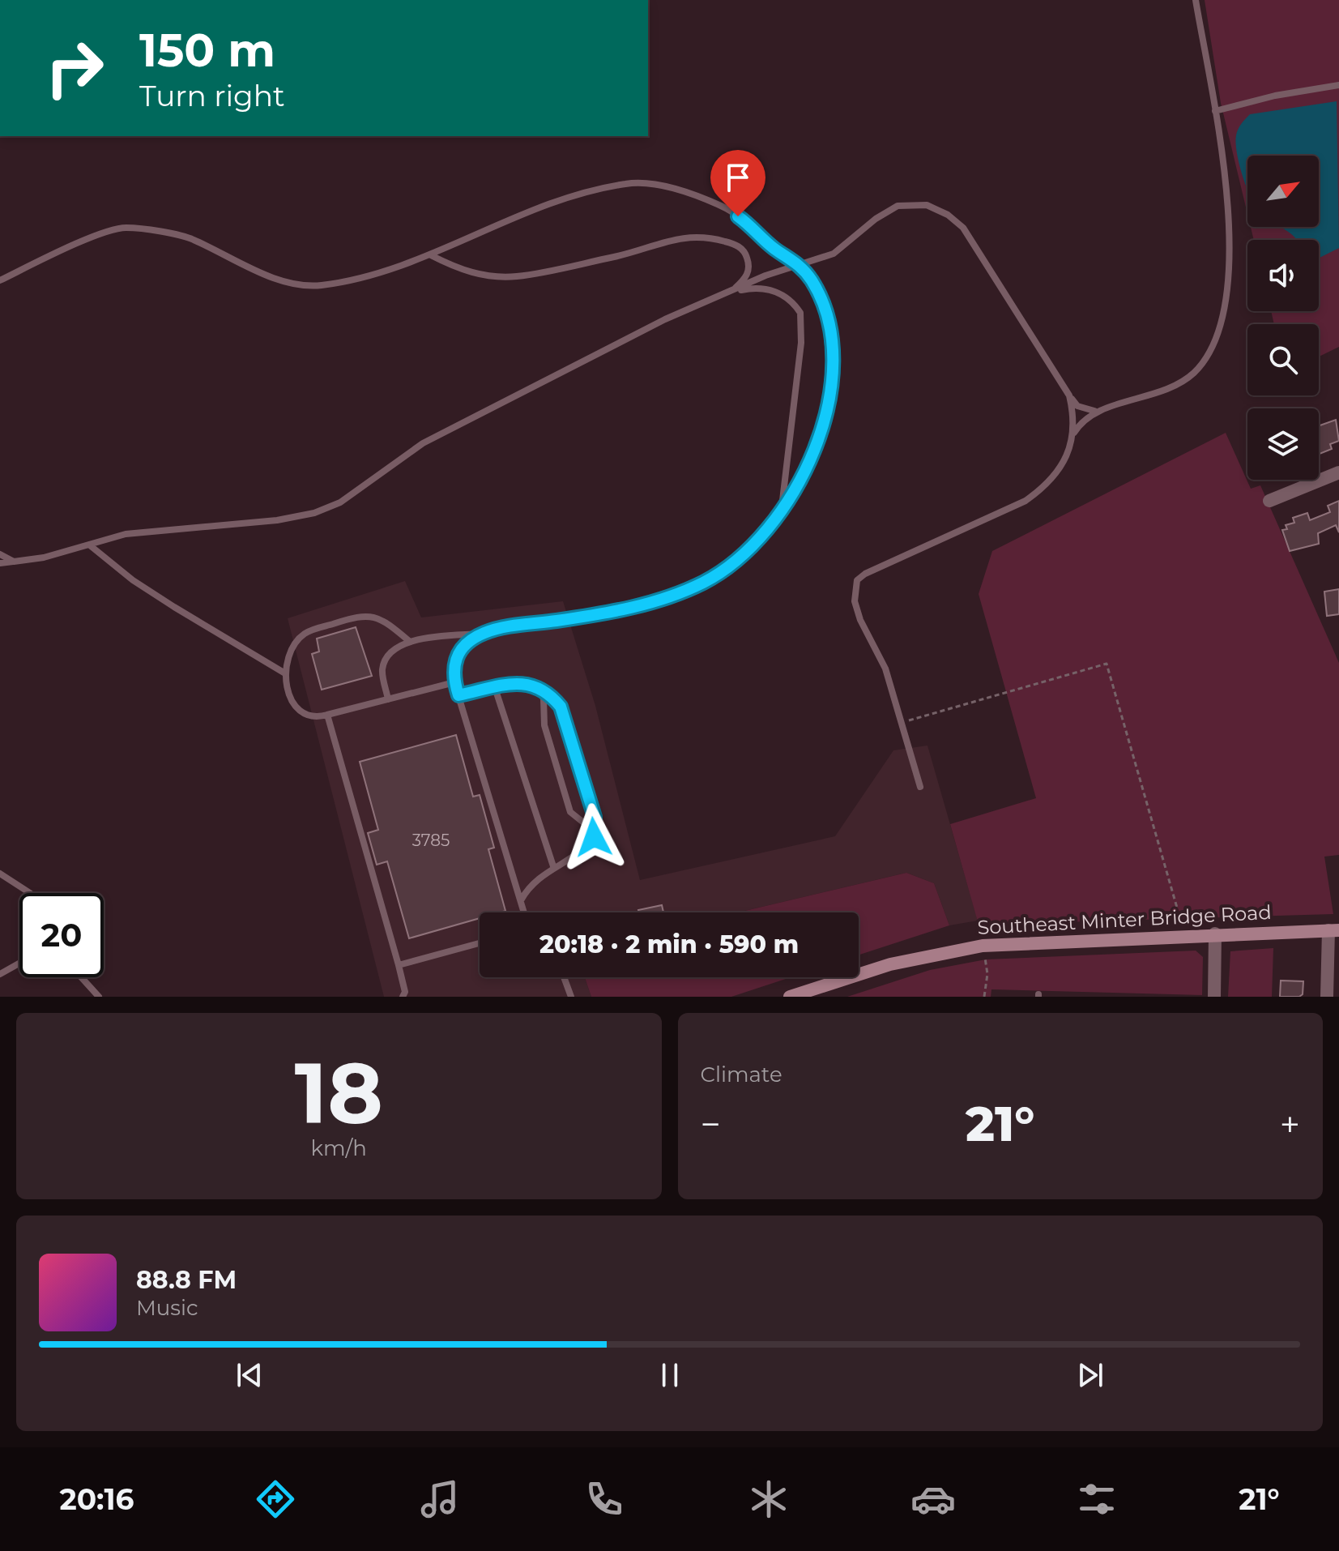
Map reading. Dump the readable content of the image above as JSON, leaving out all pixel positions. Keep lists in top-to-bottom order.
{
  "streets": {
    "main road": ["Southeast Minter Bridge Road"]
  },
  "house_numbers": ["3785"],
  "north": "top right",
  "page": {
    "turn": ["150 m", "Turn right"],
    "limit": "20",
    "trip": "20:18 · 2 min · 590 m",
    "tile": [
      ["18", "km/h"],
      "Climate"
    ],
    "heat": ["−", "21°", "+"],
    "song": ["88.8 FM", "Music"],
    "tabs": ["20:16", "21°"]
  }
}
